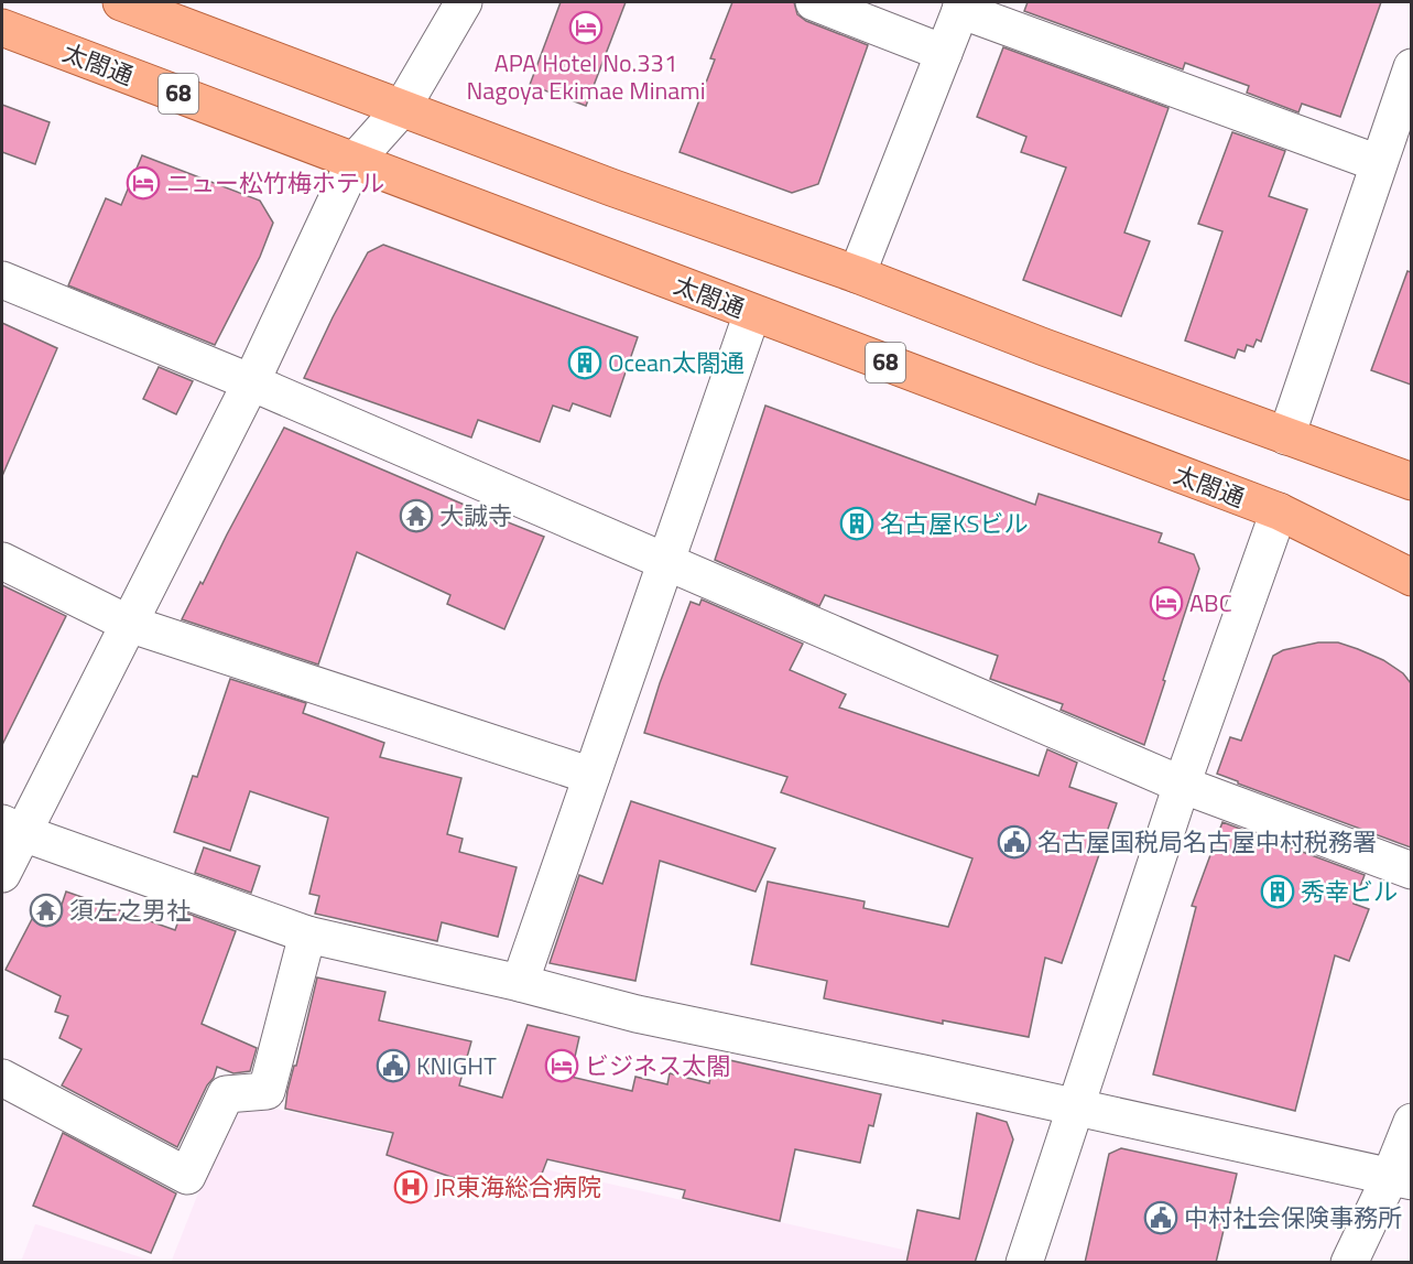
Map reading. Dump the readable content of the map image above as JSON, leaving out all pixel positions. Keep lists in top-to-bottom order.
{
  "streets": {
    "main road": ["太閤通", "68"]
  },
  "places": {
    "hotel": [
      "APA Hotel No.331 Nagoya Ekimae Minami",
      "ニュー松竹梅ホテル",
      "ABC",
      "ビジネス太閤"
    ],
    "building": ["Ocean太閤通", "名古屋KSビル", "秀幸ビル"],
    "temple": ["大誠寺", "須左之男社"],
    "public building": ["名古屋国税局名古屋中村税務署", "KNIGHT", "中村社会保険事務所"],
    "hospital": ["JR東海総合病院"]
  }
}
